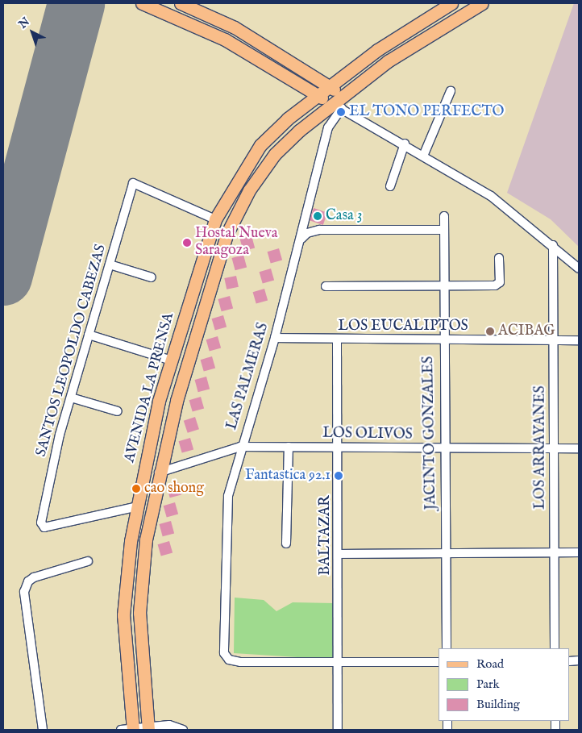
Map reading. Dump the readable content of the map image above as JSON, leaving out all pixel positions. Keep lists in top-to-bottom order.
{
  "streets": {
    "main road": ["AVENIDA LA PRENSA"],
    "street": [
      "LOS EUCALIPTOS",
      "SANTOS LEOPOLDO CABEZAS",
      "LAS PALMERAS",
      "JACINTO GONZALES",
      "LOS OLIVOS",
      "LOS ARRAYANES",
      "BALTAZAR"
    ]
  },
  "crossings": [
    ["LOS EUCALIPTOS", "LAS PALMERAS"],
    ["LOS EUCALIPTOS", "JACINTO GONZALES"],
    ["LOS EUCALIPTOS", "LOS ARRAYANES"],
    ["LOS EUCALIPTOS", "BALTAZAR"],
    ["SANTOS LEOPOLDO CABEZAS", "AVENIDA LA PRENSA"],
    ["LAS PALMERAS", "AVENIDA LA PRENSA"],
    ["LAS PALMERAS", "LOS OLIVOS"],
    ["LAS PALMERAS", "BALTAZAR"],
    ["AVENIDA LA PRENSA", "LOS OLIVOS"],
    ["JACINTO GONZALES", "LOS OLIVOS"],
    ["LOS OLIVOS", "LOS ARRAYANES"],
    ["LOS OLIVOS", "BALTAZAR"]
  ],
  "places": [
    "EL TONO PERFECTO",
    "Casa 3",
    "Hostal Nueva Saragoza",
    "ACIBAG",
    "Fantastica 92.1",
    "cao shong"
  ],
  "legend": ["Road", "Park", "Building"],
  "north": "top left"
}
